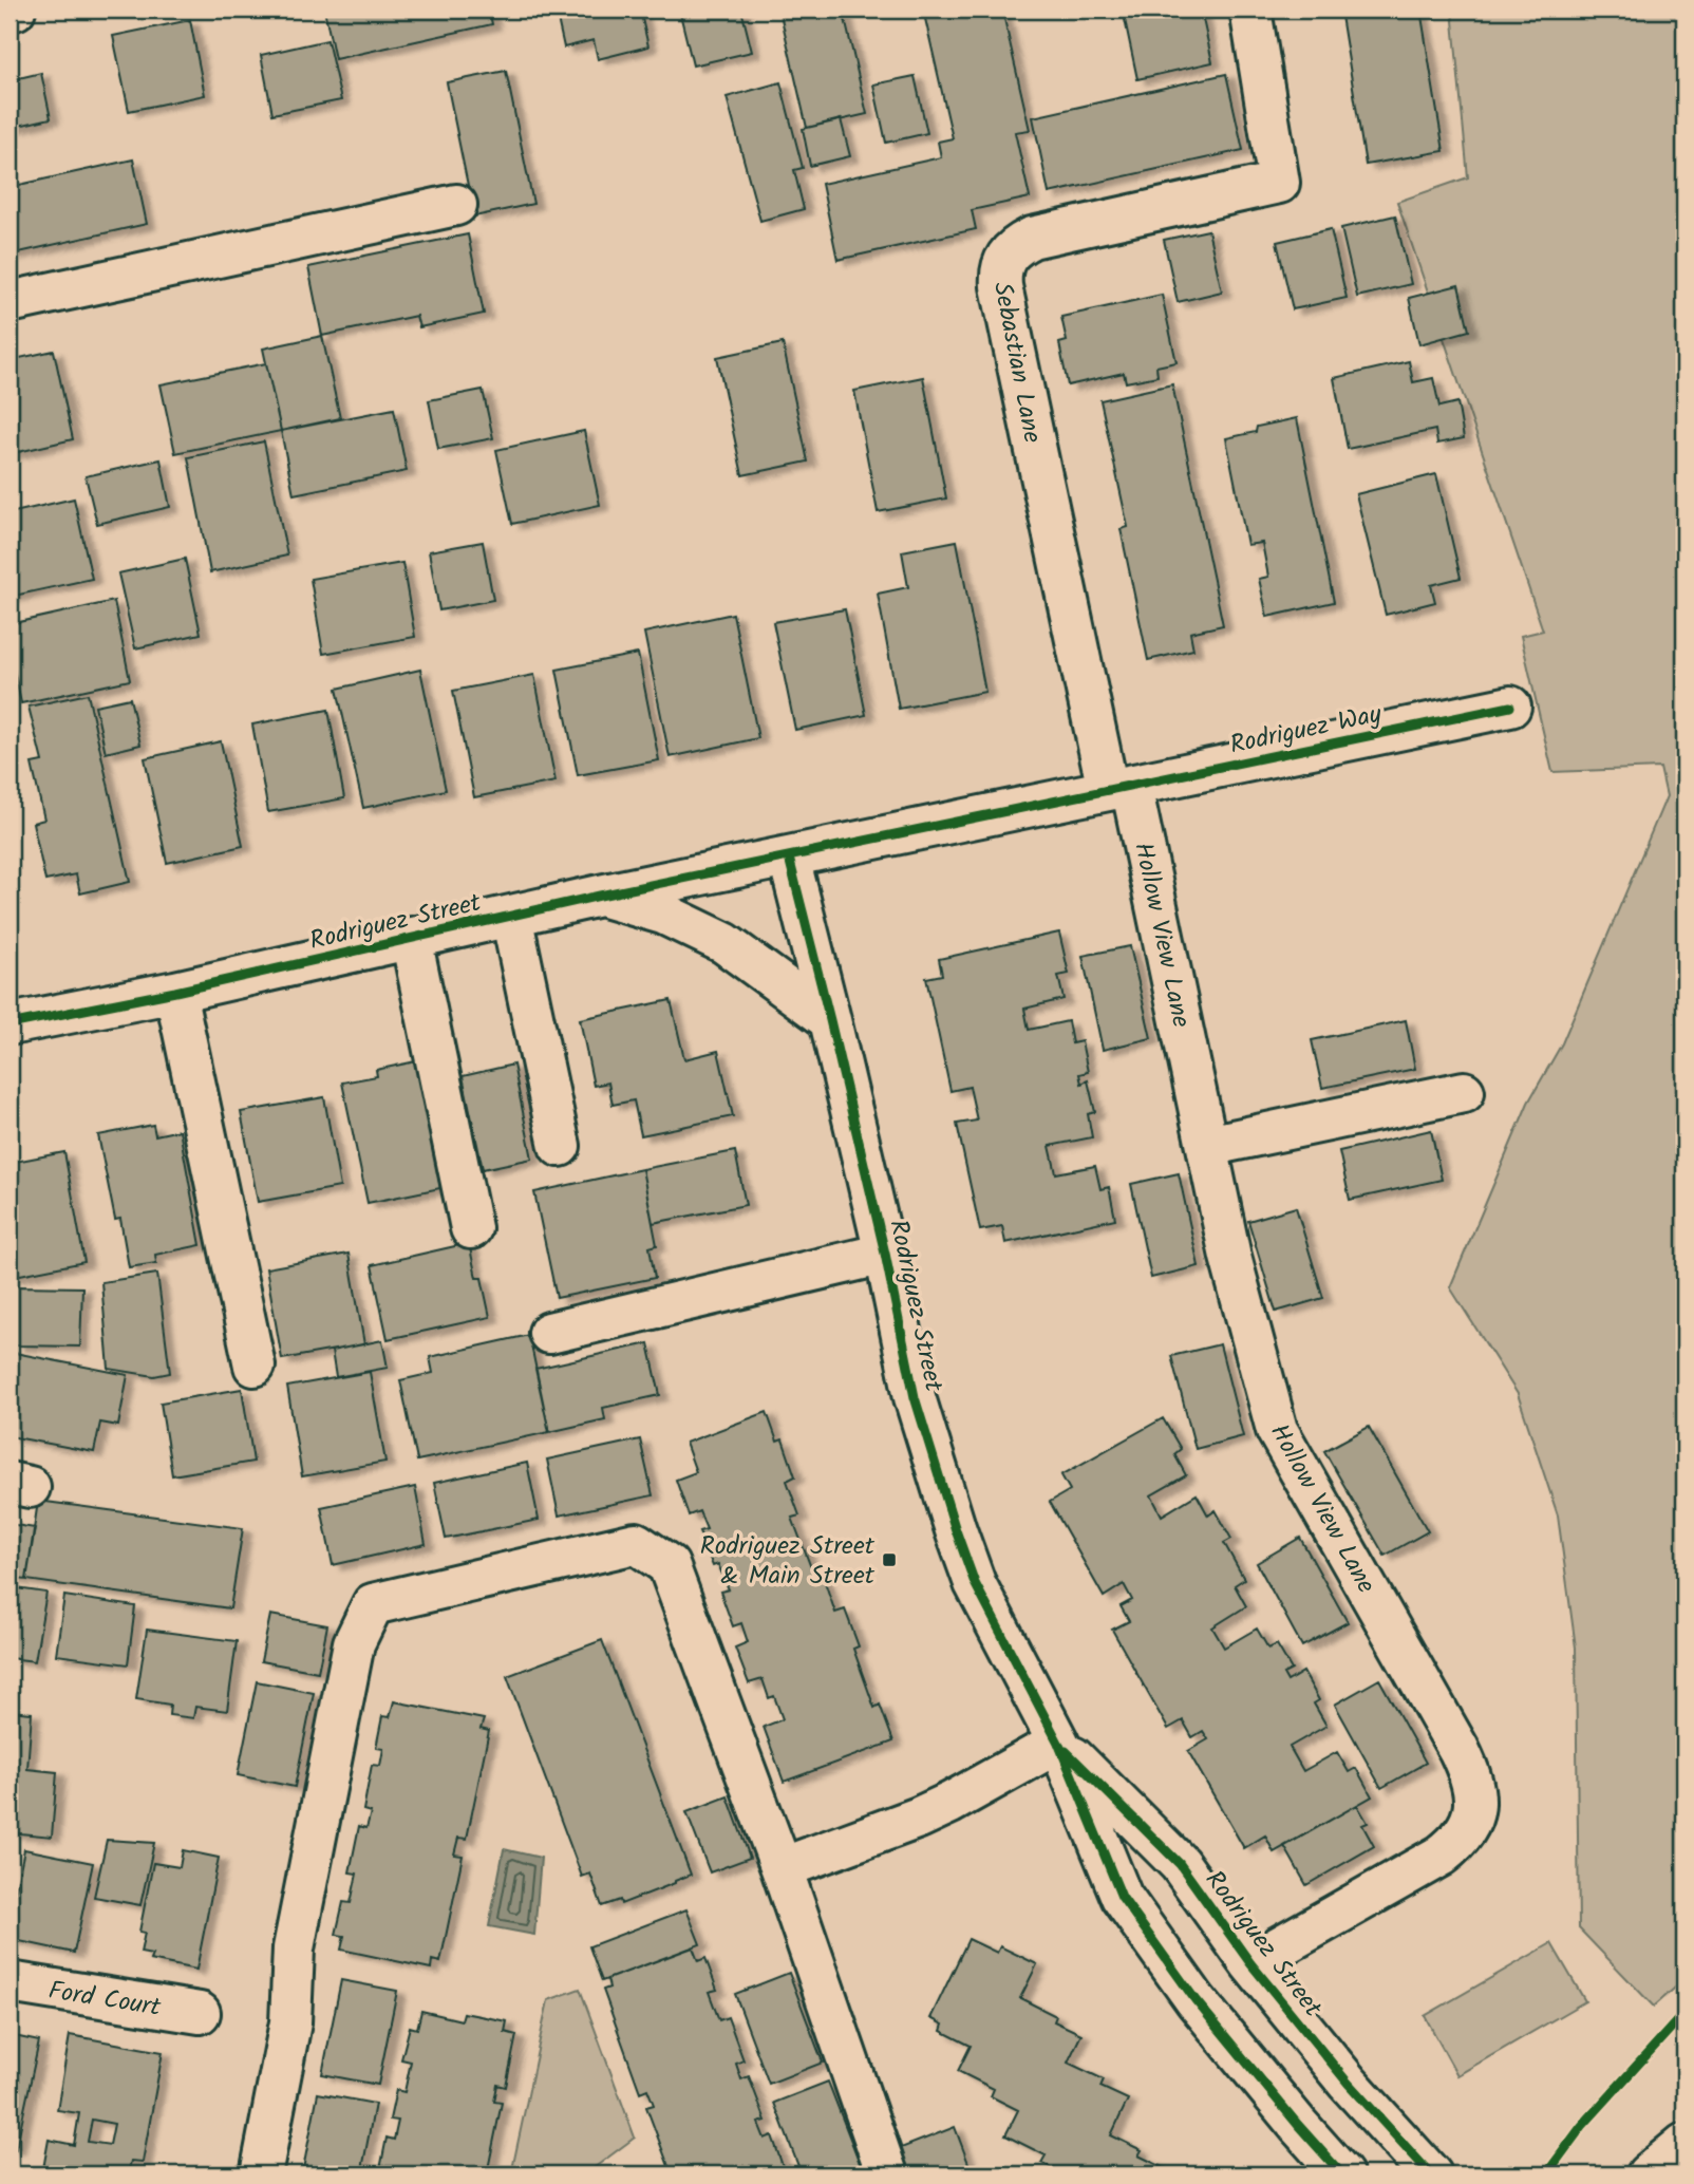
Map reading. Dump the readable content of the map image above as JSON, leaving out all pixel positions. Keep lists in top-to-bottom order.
{
  "streets": {
    "street": [
      "Sebastian Lane",
      "Rodriguez Way",
      "Rodriguez Street",
      "Hollow View Lane",
      "Ford Court"
    ]
  },
  "crossings": [
    ["Sebastian Lane", "Rodriguez Way"],
    ["Sebastian Lane", "Rodriguez Street"],
    ["Sebastian Lane", "Hollow View Lane"],
    ["Rodriguez Way", "Rodriguez Street"],
    ["Rodriguez Way", "Hollow View Lane"],
    ["Rodriguez Street", "Hollow View Lane"]
  ],
  "places": {
    "transit": ["Rodriguez Street & Main Street"]
  }
}
